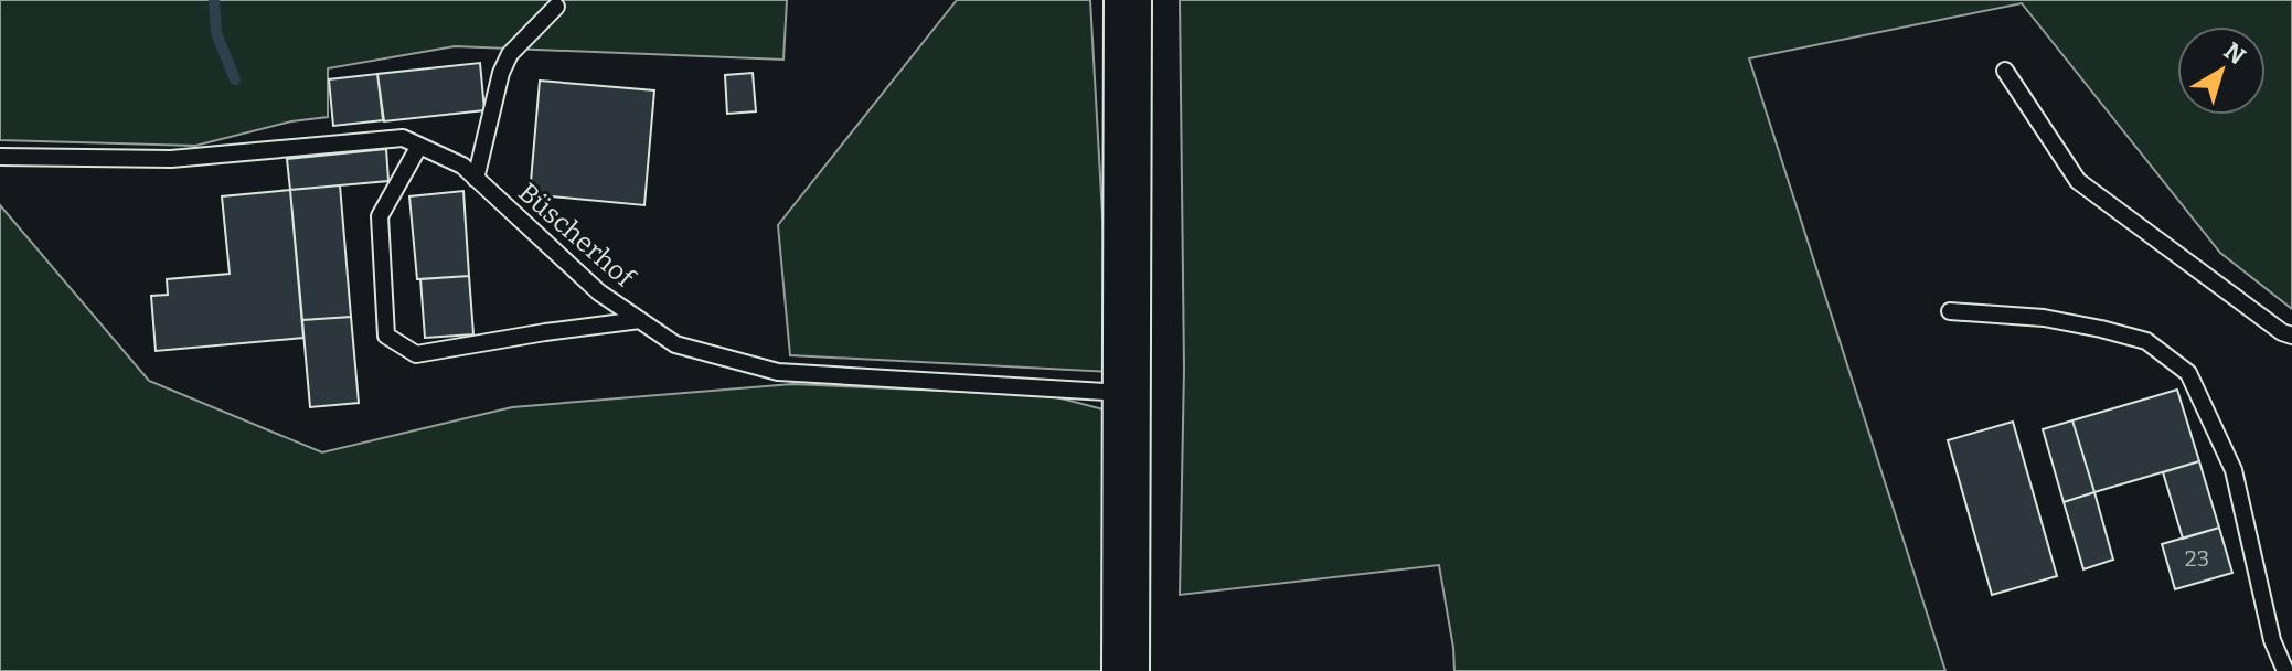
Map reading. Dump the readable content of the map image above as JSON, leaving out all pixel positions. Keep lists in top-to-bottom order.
{
  "streets": {
    "lane": ["Büscherhof"]
  },
  "house_numbers": ["23"],
  "north": "top right"
}
